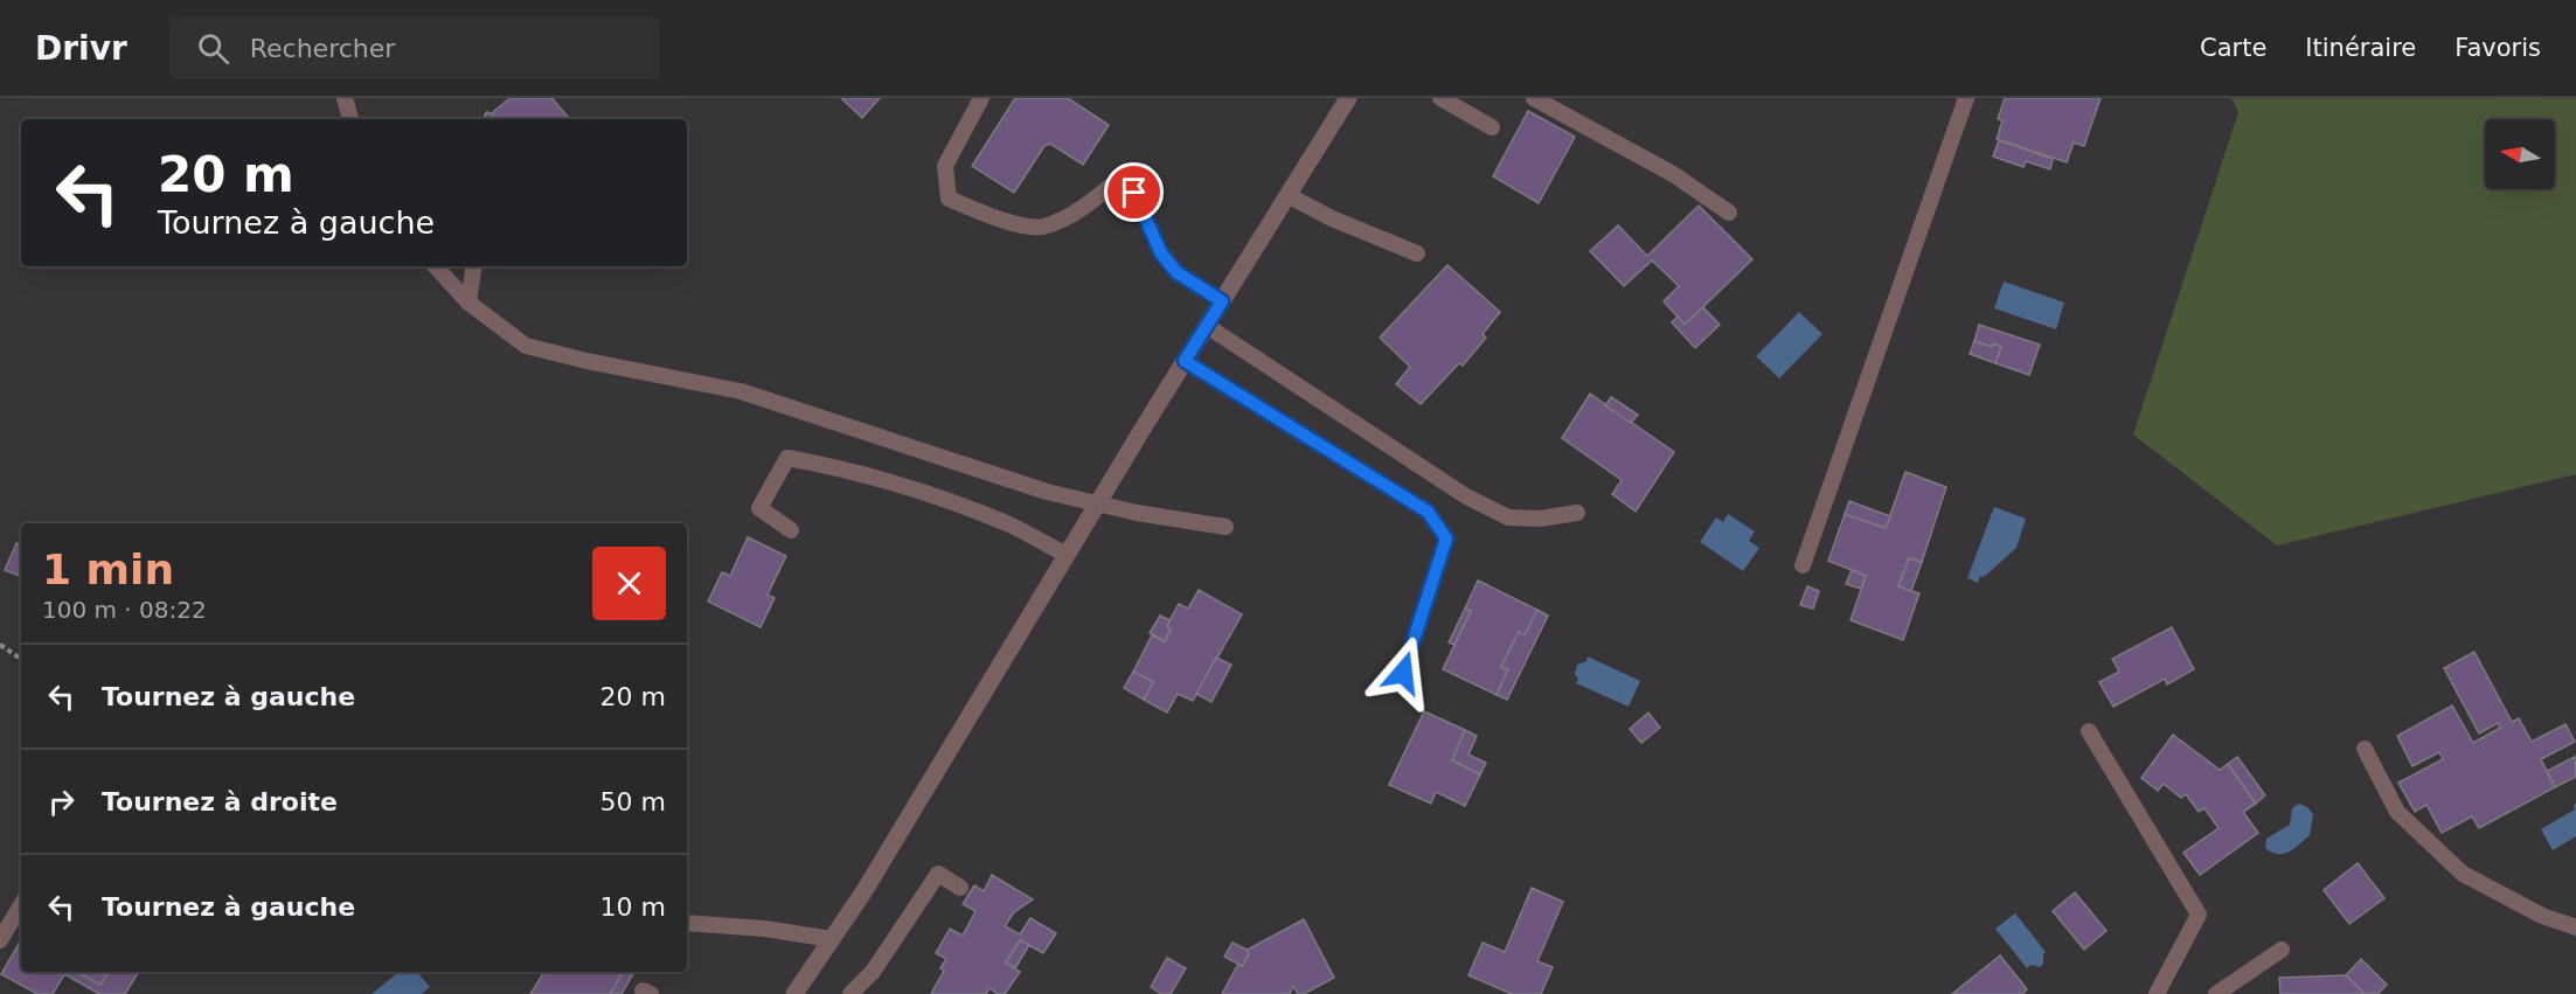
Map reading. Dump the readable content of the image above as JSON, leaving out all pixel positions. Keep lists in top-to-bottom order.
{
  "north": "left",
  "page": {
    "header": "Drivr",
    "search": "Rechercher",
    "nav": ["Carte", "Itinéraire", "Favoris"],
    "turn": ["20 m", "Tournez à gauche"],
    "heading": ["1 min", "100 m · 08:22"],
    "list": [
      {
        "name": "Tournez à gauche",
        "value": "20 m"
      },
      {
        "name": "Tournez à droite",
        "value": "50 m"
      },
      {
        "name": "Tournez à gauche",
        "value": "10 m"
      }
    ]
  }
}
